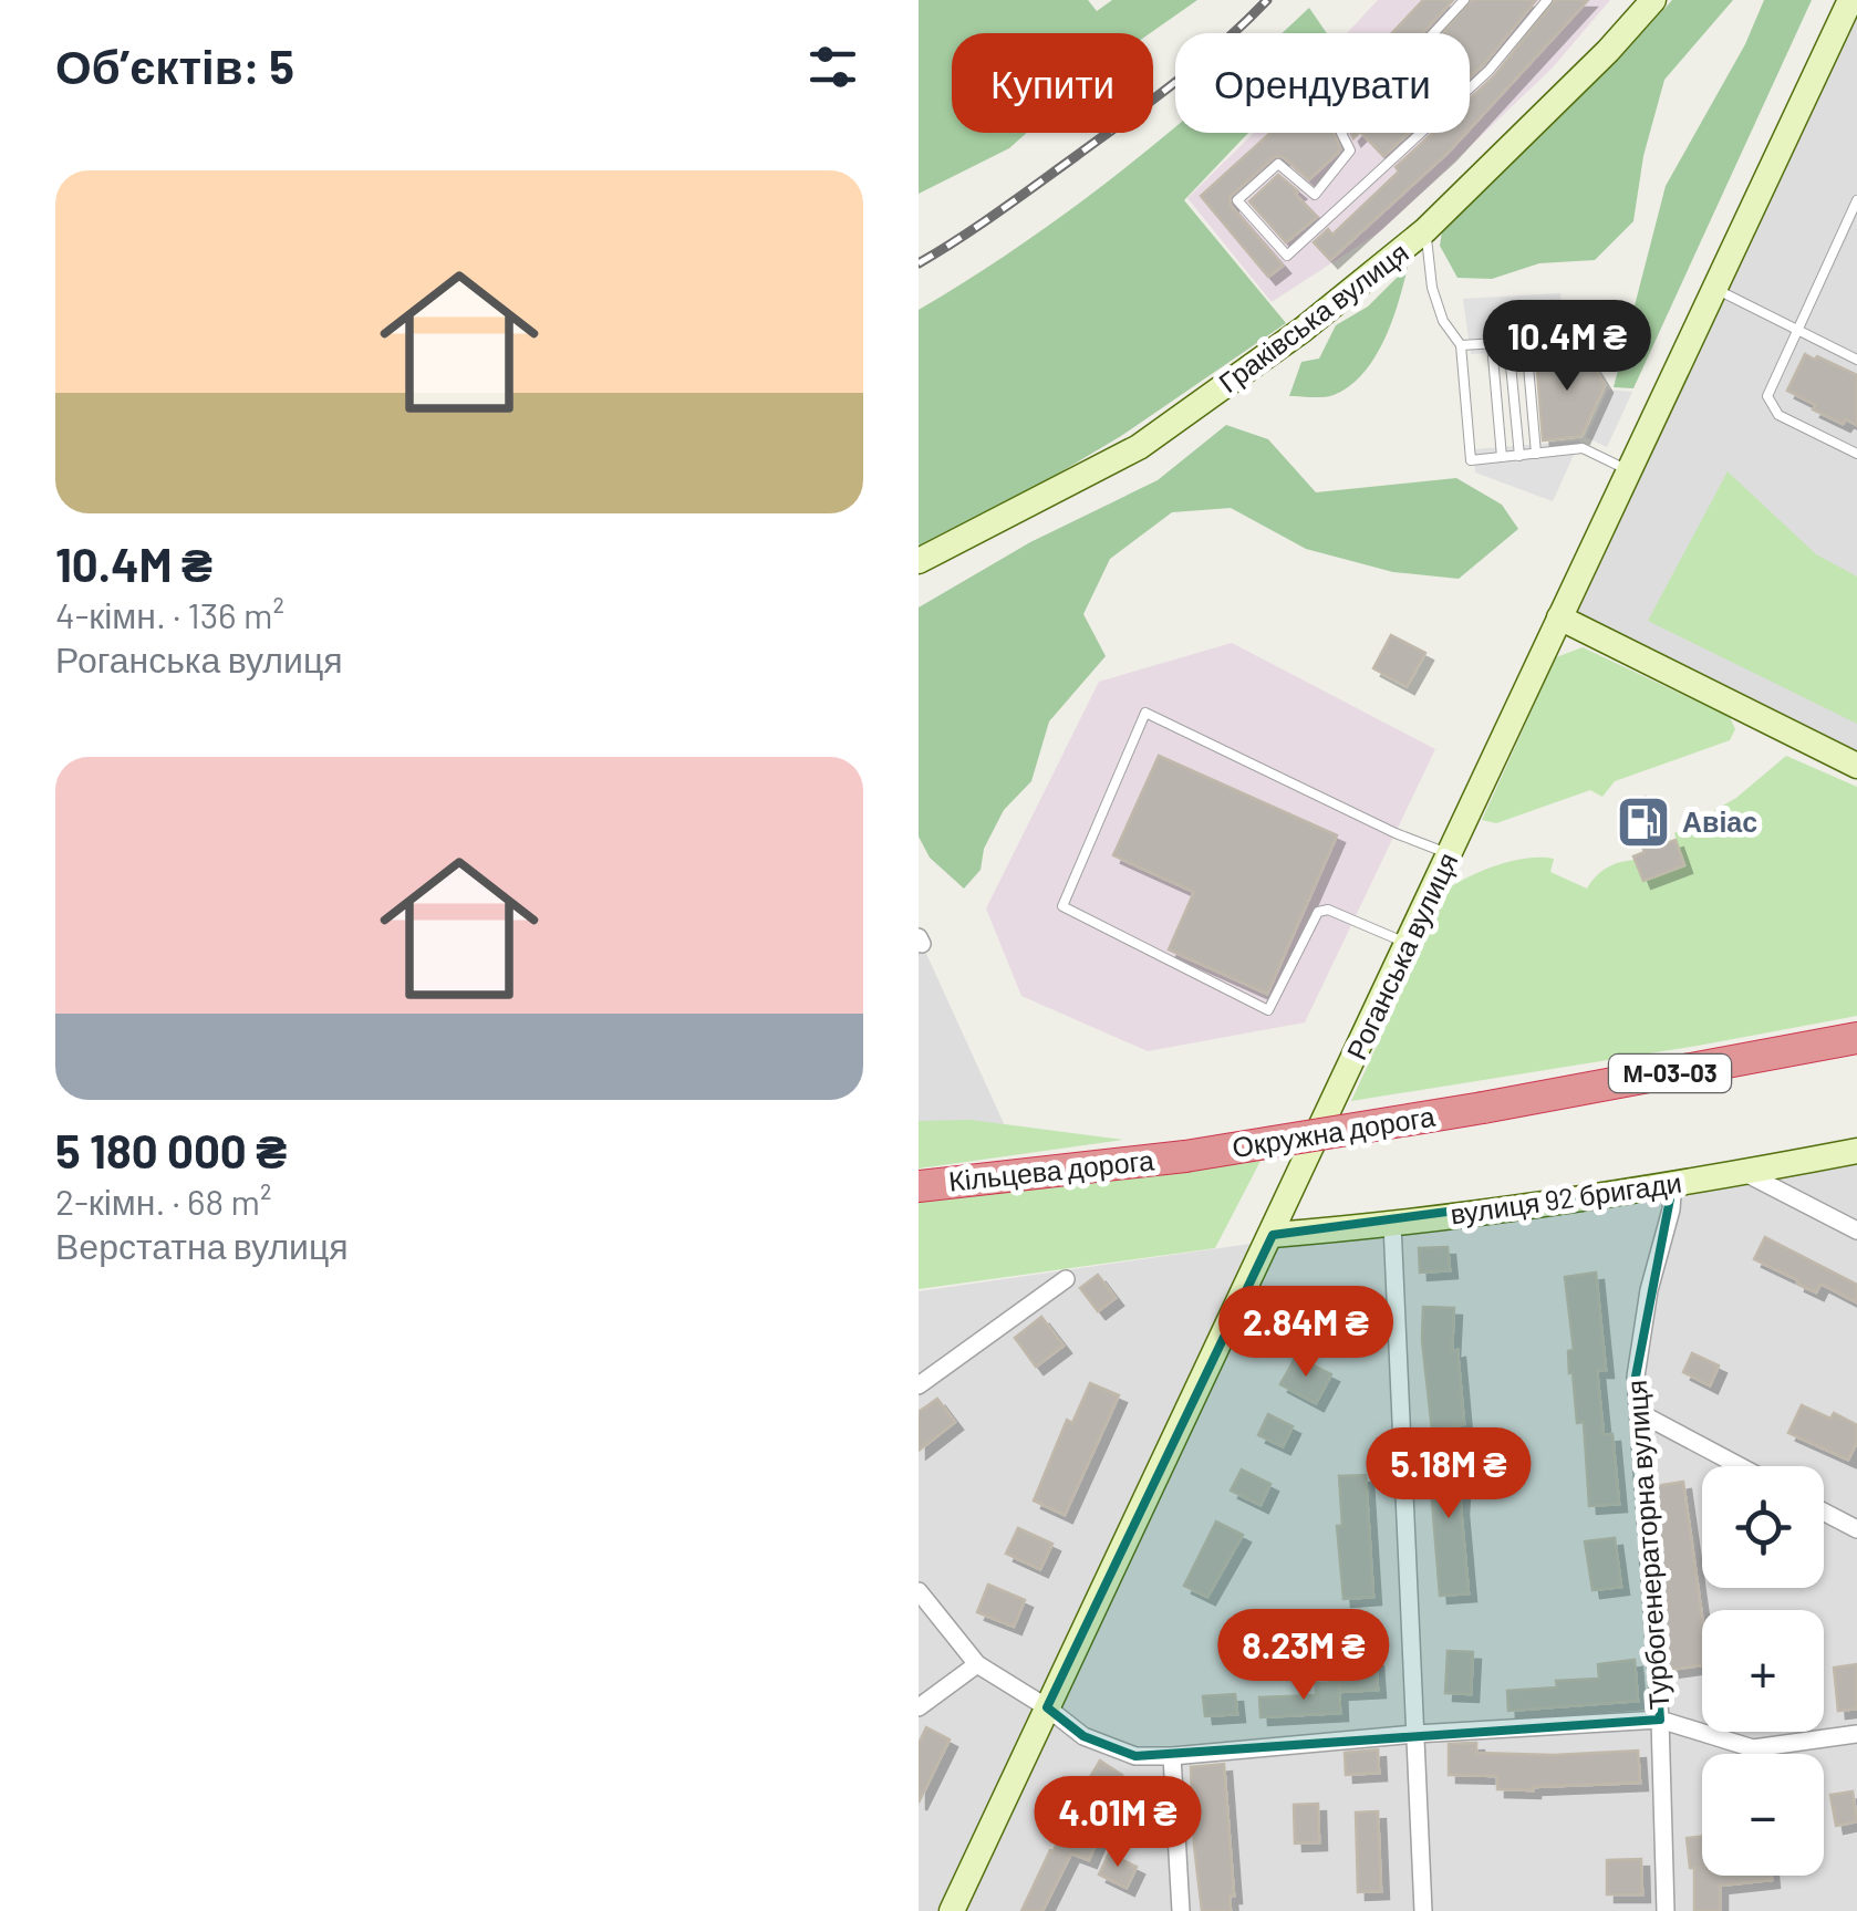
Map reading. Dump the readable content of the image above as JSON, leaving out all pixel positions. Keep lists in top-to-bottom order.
{
  "streets": {
    "highway": ["М-03-03", "Окружна дорога", "Кільцева дорога"],
    "main road": ["Граківська вулиця", "Роганська вулиця", "вулиця 92 бригади"],
    "street": ["Турбогенераторна вулиця"]
  },
  "crossings": [
    ["Роганська вулиця", "вулиця 92 бригади"],
    ["Окружна дорога", "Кільцева дорога"],
    ["вулиця 92 бригади", "Турбогенераторна вулиця"]
  ],
  "places": {
    "fuel station": ["Авіас"]
  },
  "page": {
    "heading": "Об’єктів: 5",
    "chip": ["Купити", "Орендувати"],
    "list": [
      {
        "name": "10.4M ₴",
        "note": "4-кімн. · 136 m² · Роганська вулиця"
      },
      {
        "name": "5 180 000 ₴",
        "note": "2-кімн. · 68 m² · Верстатна вулиця"
      }
    ],
    "price": [
      "10.4M ₴",
      "2.84M ₴",
      "5.18M ₴",
      "8.23M ₴",
      "4.01M ₴"
    ],
    "map_buttons": ["+", "−"]
  }
}
